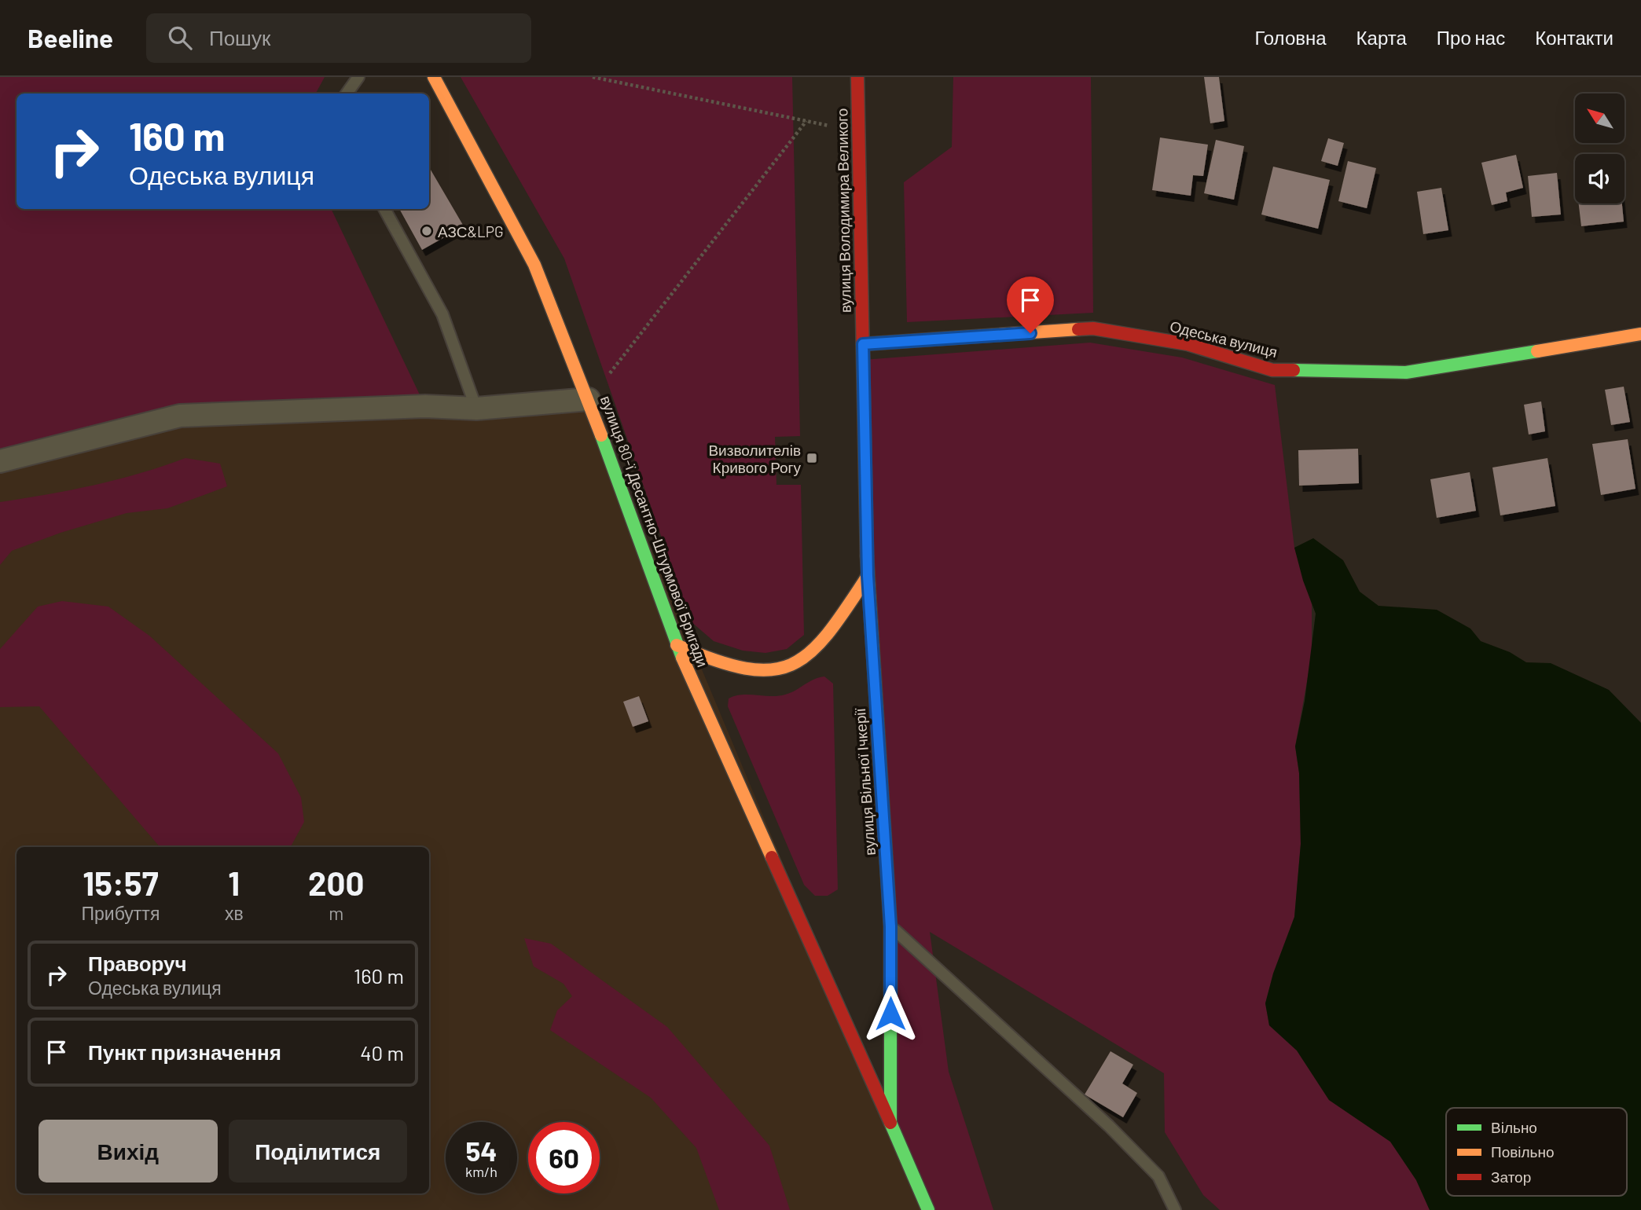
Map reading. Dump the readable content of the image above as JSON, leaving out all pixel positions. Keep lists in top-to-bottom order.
{
  "streets": {
    "street": [
      "вулиця Володимира Великого",
      "Одеська вулиця",
      "вулиця 80-ї Десантно-Штурмової Бригади",
      "вулиця Вільної Ічкерії"
    ]
  },
  "crossings": [
    ["вулиця Володимира Великого", "Одеська вулиця"],
    ["вулиця Володимира Великого", "вулиця Вільної Ічкерії"],
    ["Одеська вулиця", "вулиця Вільної Ічкерії"],
    ["вулиця 80-ї Десантно-Штурмової Бригади", "вулиця Вільної Ічкерії"]
  ],
  "places": {
    "other": ["АЗС&LPG"],
    "transit": ["Визволителів Кривого Рогу"]
  },
  "legend": ["Вільно", "Повільно", "Затор"],
  "north": "top left",
  "page": {
    "header": "Beeline",
    "search": "Пошук",
    "nav": [
      "Головна",
      "Карта",
      "Про нас",
      "Контакти"
    ],
    "turn": ["160 m", "Одеська вулиця"],
    "eta": [
      "15:57",
      "Прибуття",
      "1",
      "хв",
      "200",
      "m"
    ],
    "list": [
      {
        "name": "Праворуч",
        "note": "Одеська вулиця",
        "value": "160 m"
      },
      {
        "name": "Пункт призначення",
        "value": "40 m"
      }
    ],
    "buttons": ["Вихід", "Поділитися"],
    "speed": "54 km/h",
    "limit": "60"
  }
}
